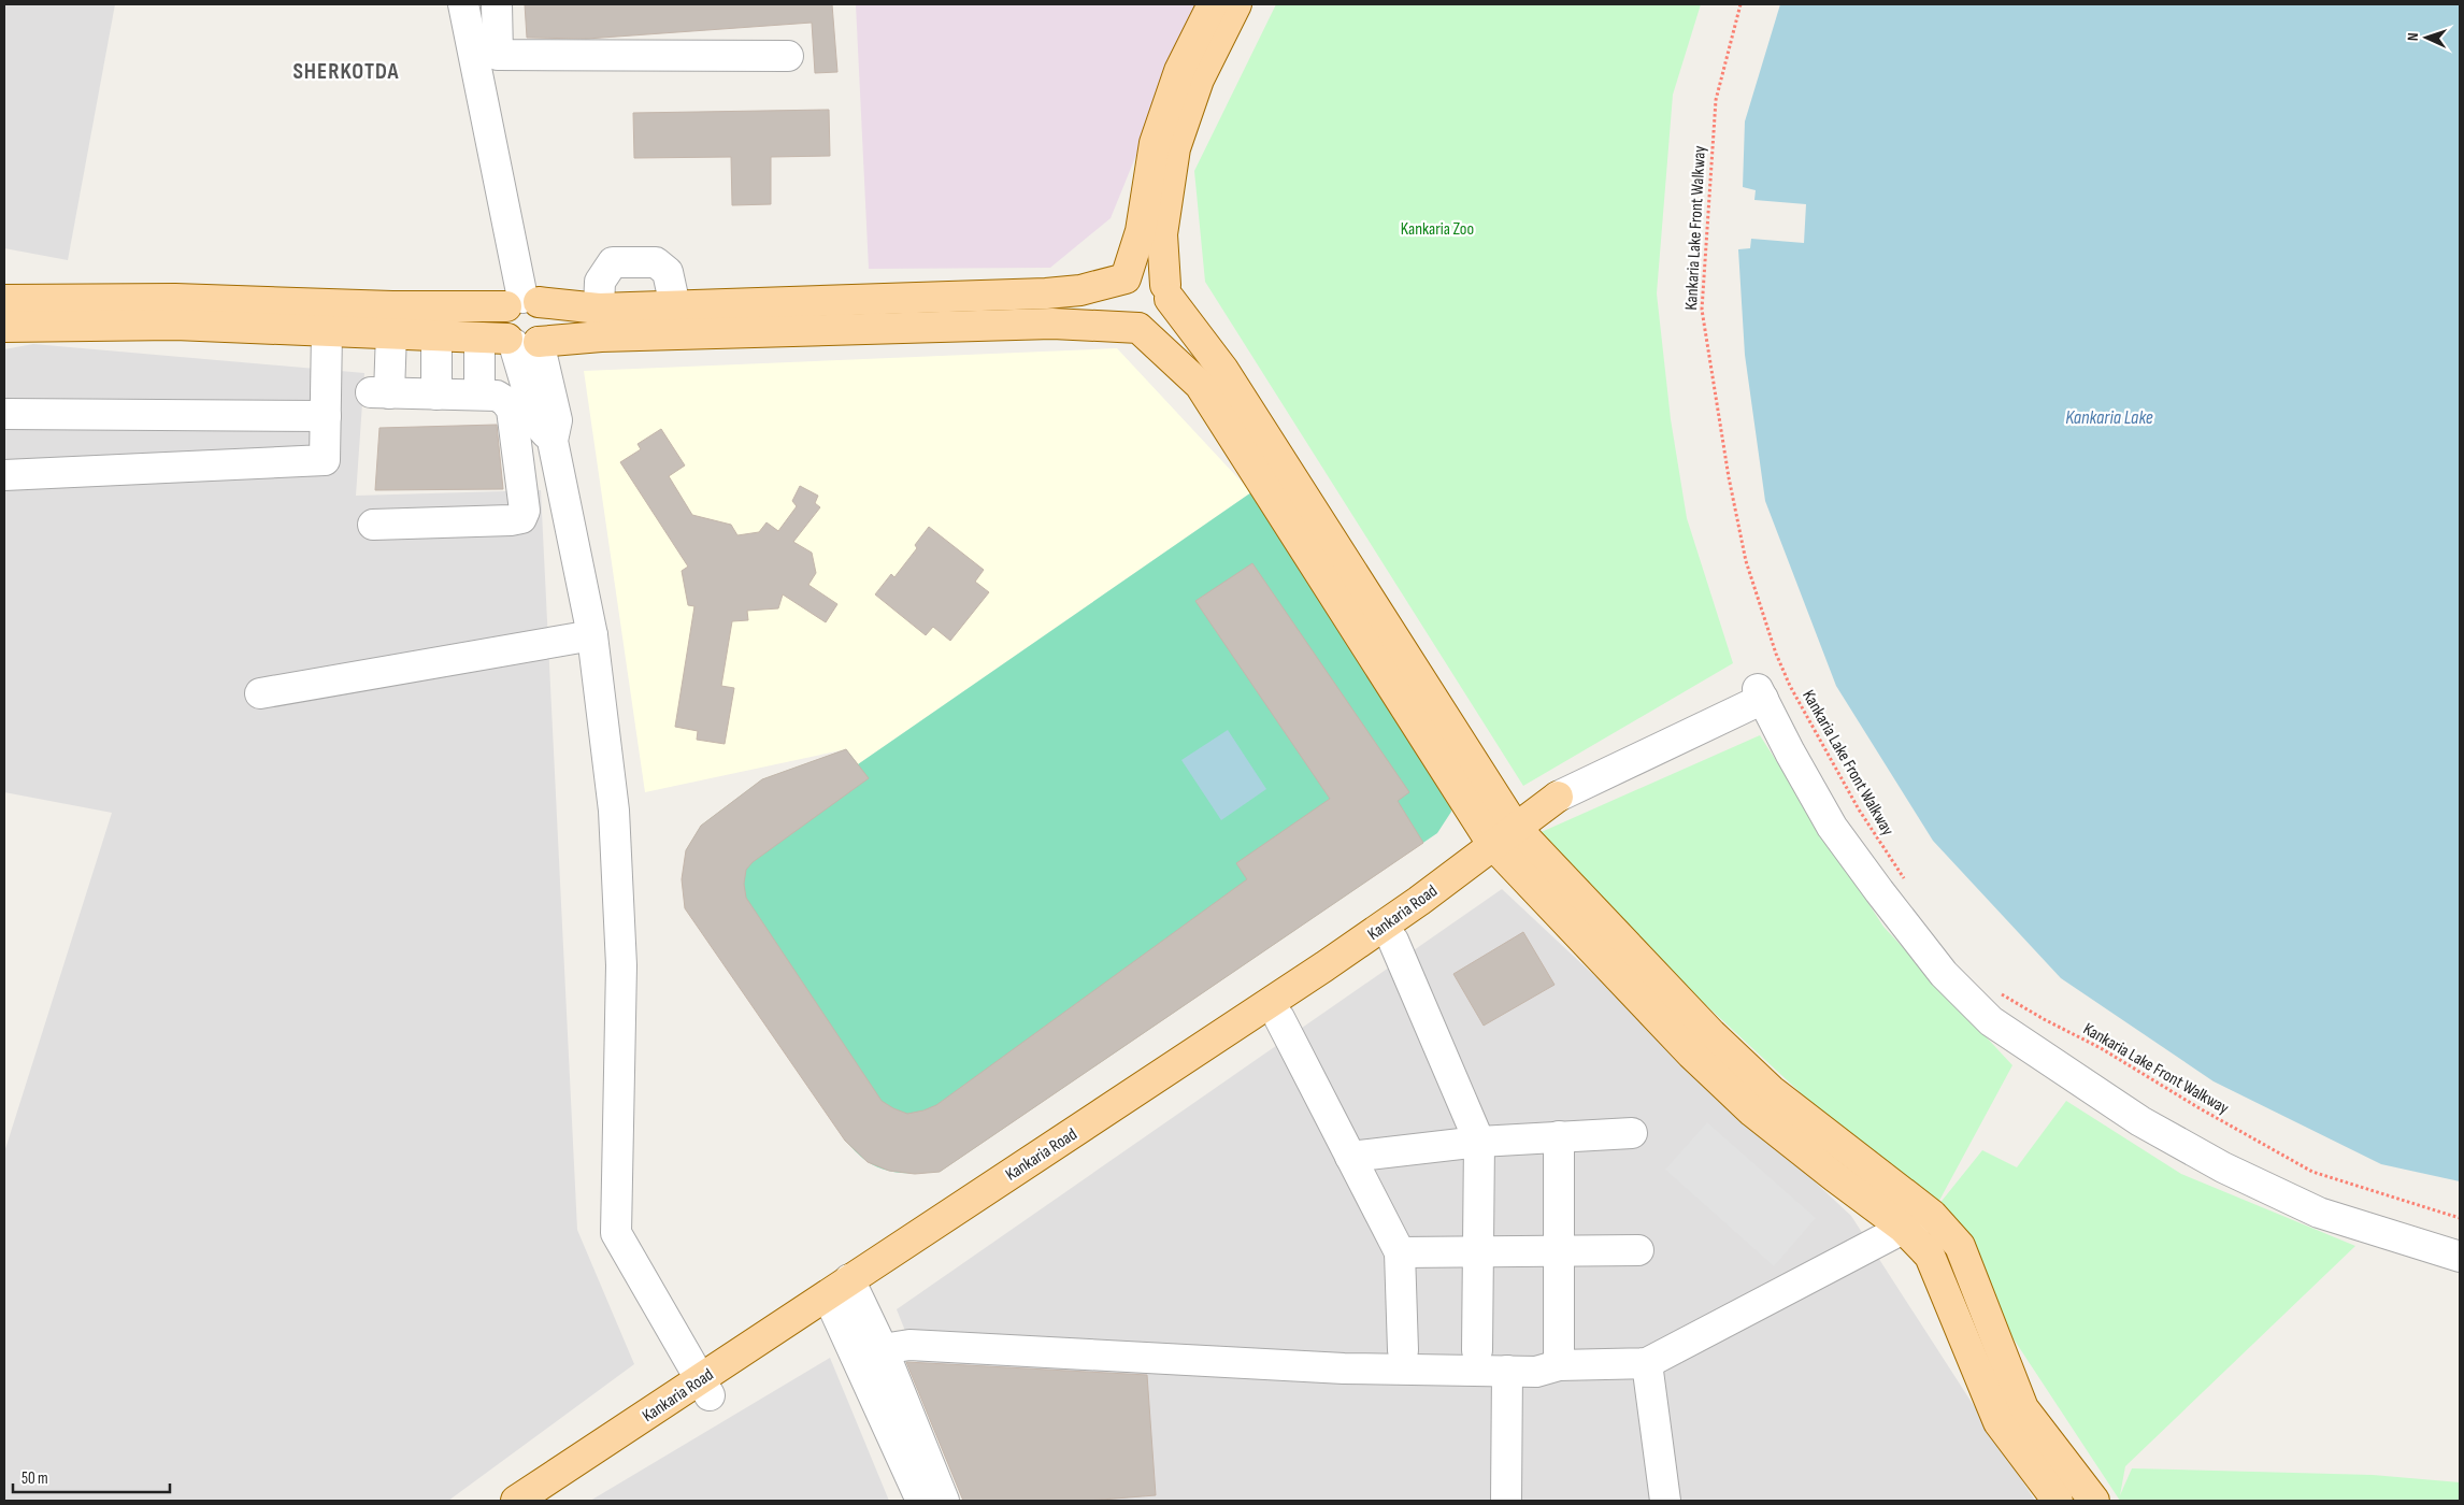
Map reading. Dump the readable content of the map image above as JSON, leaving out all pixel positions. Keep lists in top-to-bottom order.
{
  "streets": {
    "main road": ["Kankaria Road"],
    "path": ["Kankaria Lake Front Walkway"]
  },
  "districts": ["SHERKOTDA"],
  "water": ["Kankaria Lake"],
  "parks": ["Kankaria Zoo"],
  "scale_bar": "50 m",
  "north": "left"
}
